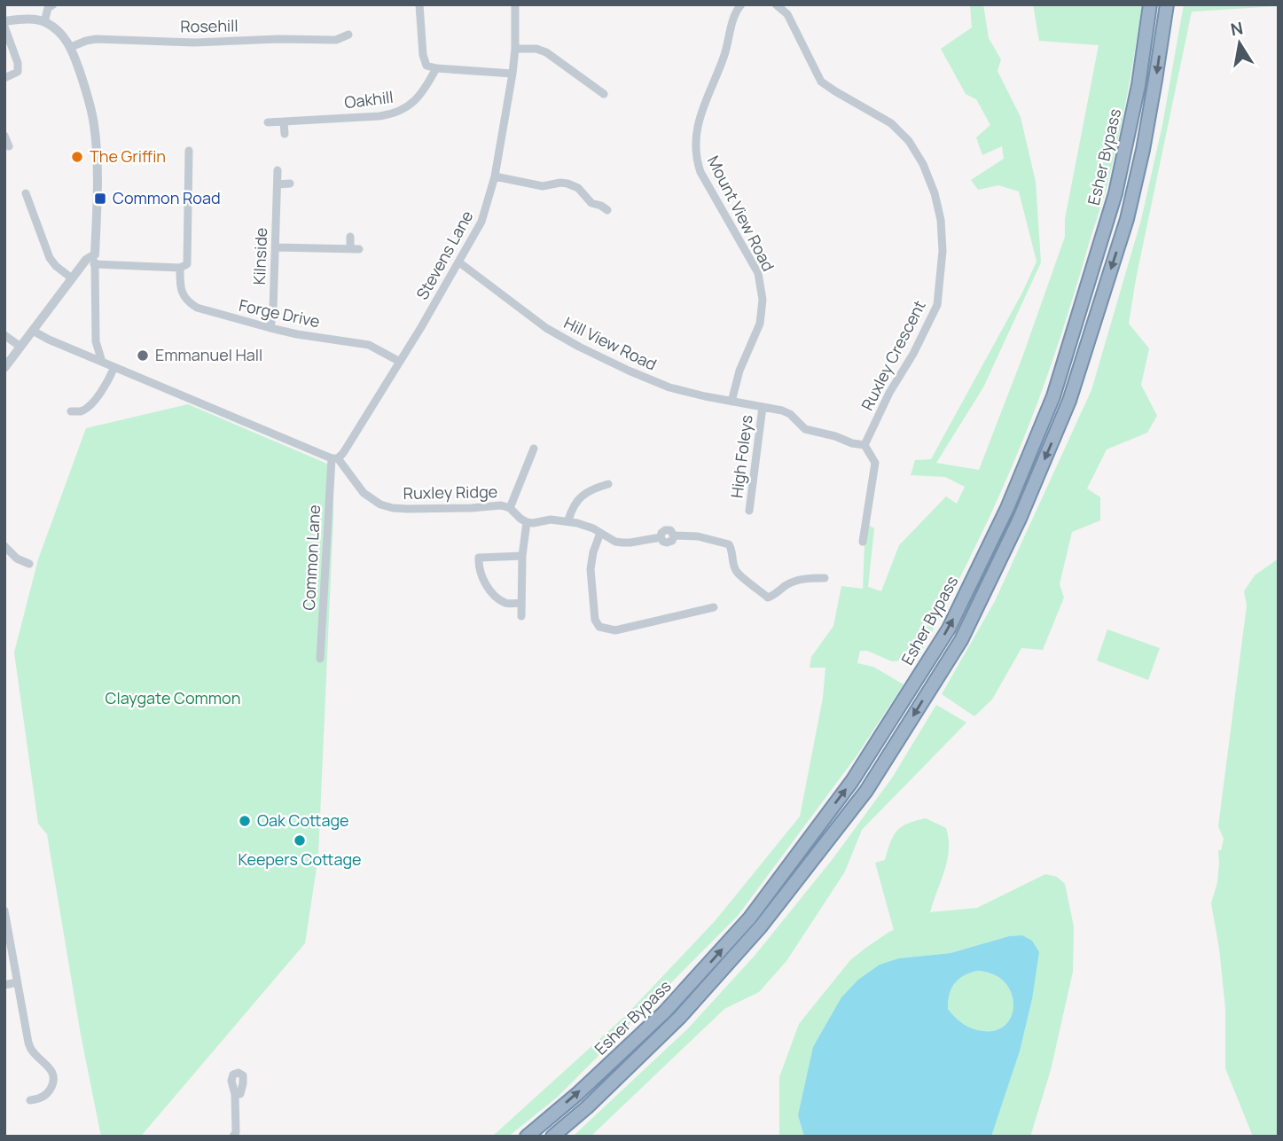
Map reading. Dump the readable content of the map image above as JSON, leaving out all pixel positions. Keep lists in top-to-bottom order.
{
  "streets": {
    "highway": ["Esher Bypass"],
    "street": [
      "Rosehill",
      "Oakhill",
      "Mount View Road",
      "Stevens Lane",
      "Kilnside",
      "Forge Drive",
      "Hill View Road",
      "Ruxley Crescent",
      "High Foleys",
      "Ruxley Ridge",
      "Common Lane"
    ]
  },
  "crossings": [
    ["Mount View Road", "Hill View Road"],
    ["Stevens Lane", "Forge Drive"],
    ["Stevens Lane", "Hill View Road"],
    ["Stevens Lane", "Ruxley Ridge"],
    ["Stevens Lane", "Common Lane"],
    ["Kilnside", "Forge Drive"],
    ["Ruxley Ridge", "Common Lane"]
  ],
  "parks": ["Claygate Common"],
  "places": {
    "other": [
      "The Griffin",
      "Emmanuel Hall",
      "Oak Cottage",
      "Keepers Cottage"
    ],
    "transit": ["Common Road"]
  },
  "north": "top"
}
